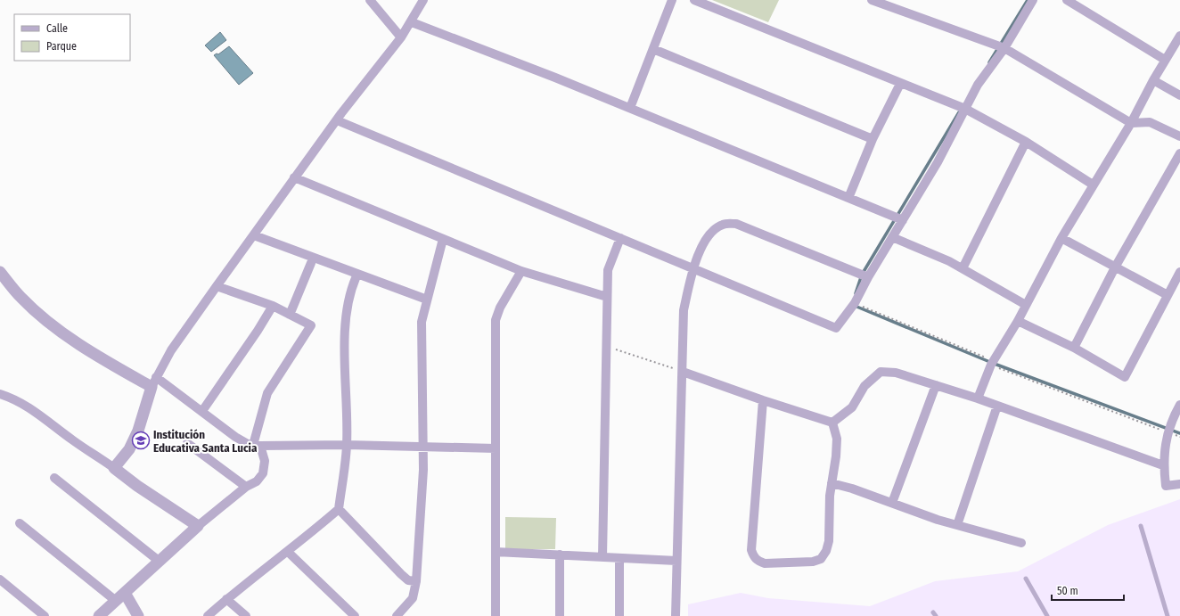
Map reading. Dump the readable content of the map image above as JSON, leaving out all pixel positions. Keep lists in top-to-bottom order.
{
  "places": {
    "school or university": ["Institución Educativa Santa Lucia"]
  },
  "legend": ["Calle", "Parque"],
  "scale_bar": "50 m"
}
